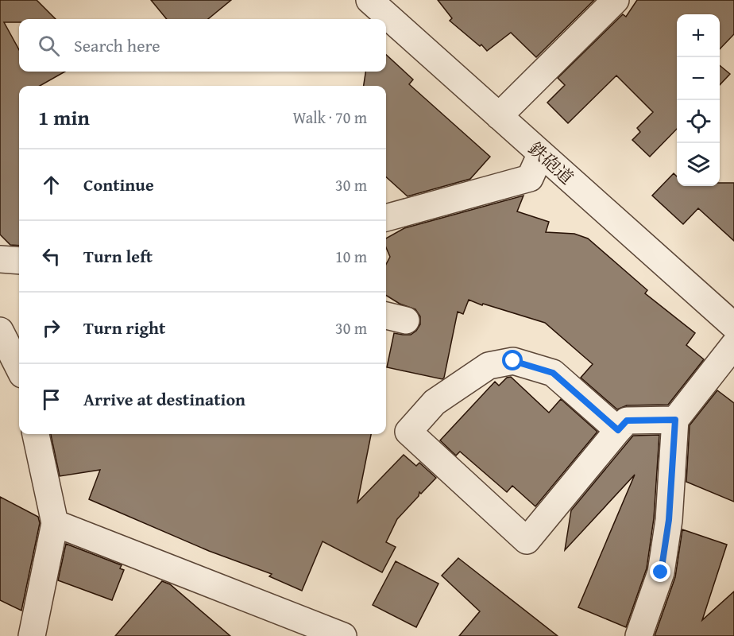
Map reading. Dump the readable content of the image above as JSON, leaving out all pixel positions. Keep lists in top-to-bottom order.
{
  "streets": {
    "street": ["鉄砲道"]
  },
  "page": {
    "map_buttons": ["+", "−"],
    "search": "Search here",
    "heading": ["1 min", "Walk · 70 m"],
    "list": [
      ["Continue", "30 m"],
      ["Turn left", "10 m"],
      ["Turn right", "30 m"],
      "Arrive at destination"
    ]
  }
}
